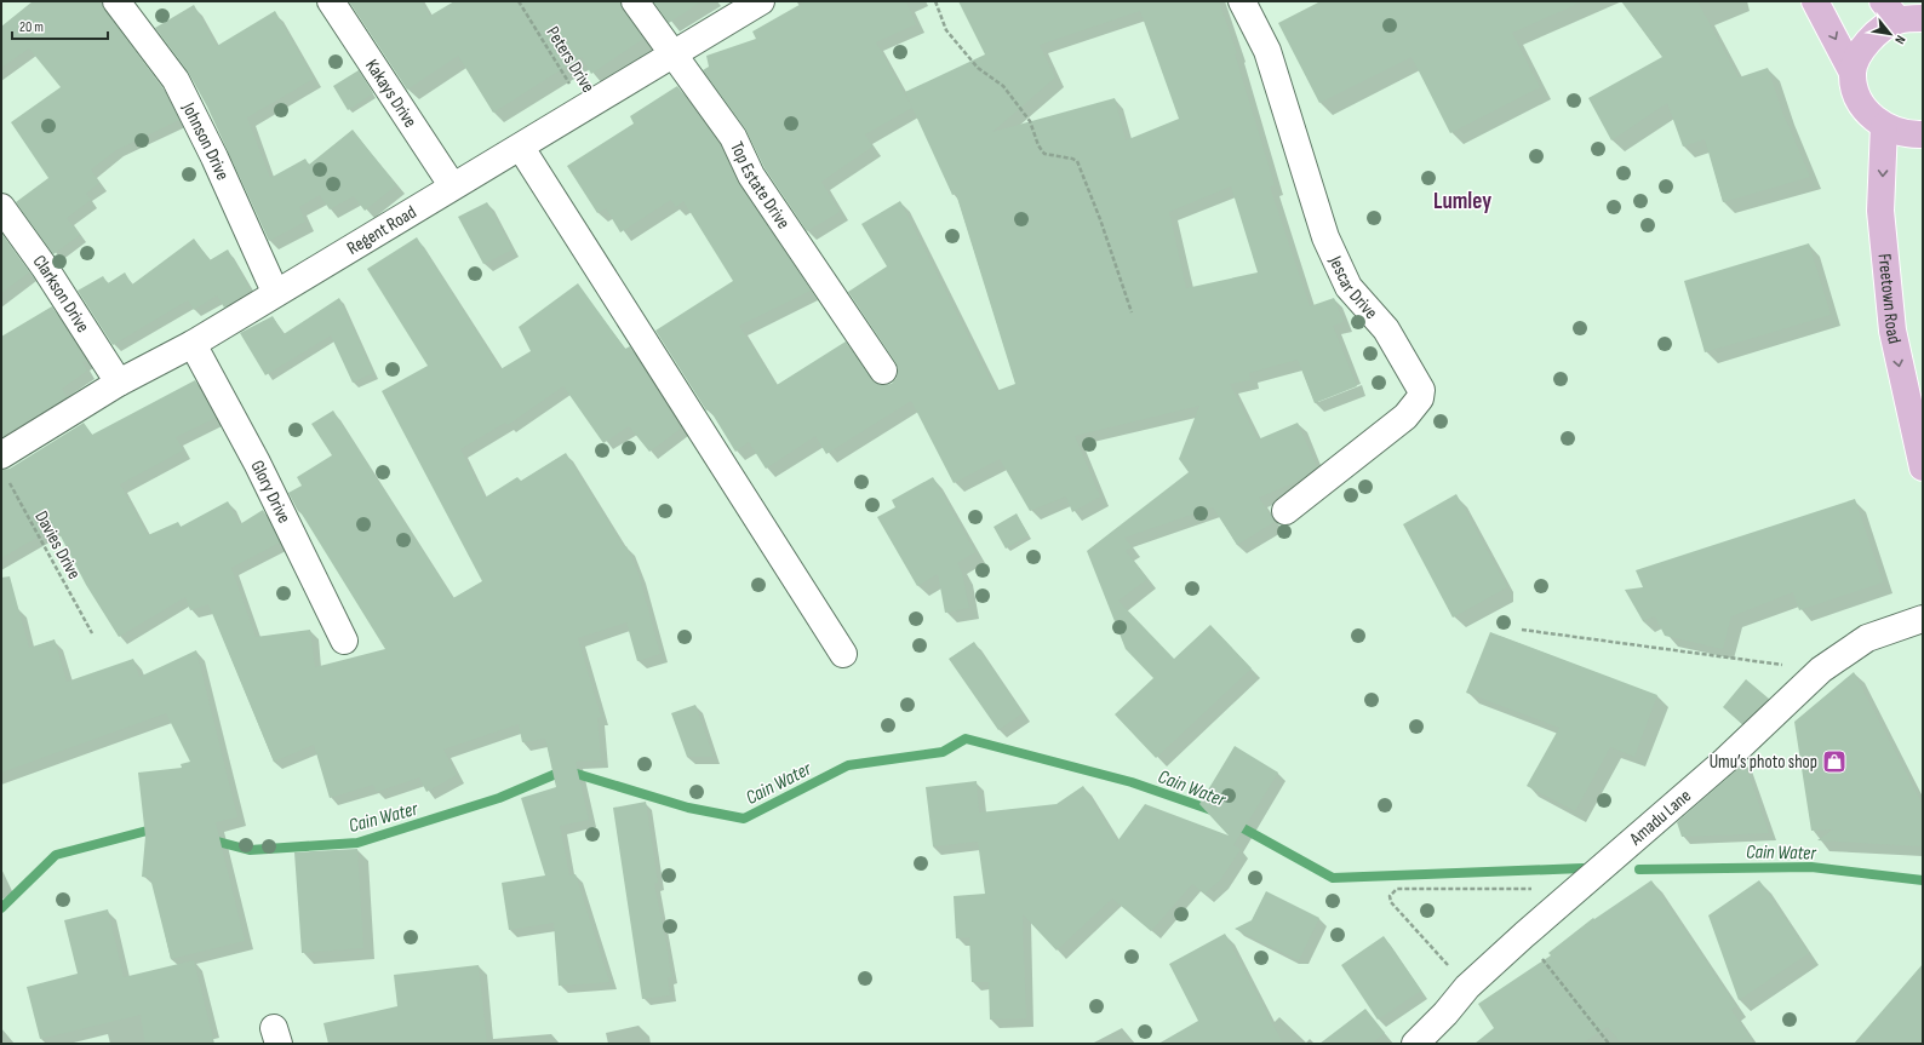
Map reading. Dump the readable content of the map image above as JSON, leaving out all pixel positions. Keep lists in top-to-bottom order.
{
  "streets": {
    "main road": ["Freetown Road"],
    "street": [
      "Kakays Drive",
      "Johnson Drive",
      "Top Estate Drive",
      "Regent Road",
      "Jescar Drive",
      "Clarkson Drive",
      "Glory Drive",
      "Amadu Lane"
    ],
    "path": ["Peters Drive", "Davies Drive"]
  },
  "crossings": [
    ["Peters Drive", "Regent Road"],
    ["Kakays Drive", "Regent Road"],
    ["Johnson Drive", "Regent Road"],
    ["Top Estate Drive", "Regent Road"],
    ["Regent Road", "Clarkson Drive"],
    ["Regent Road", "Glory Drive"],
    ["Regent Road", "Davies Drive"]
  ],
  "one_way": ["Freetown Road"],
  "districts": ["Lumley"],
  "water": ["Cain Water"],
  "places": {
    "shop": ["Umu’s photo shop"]
  },
  "scale_bar": "20 m",
  "north": "bottom right"
}
